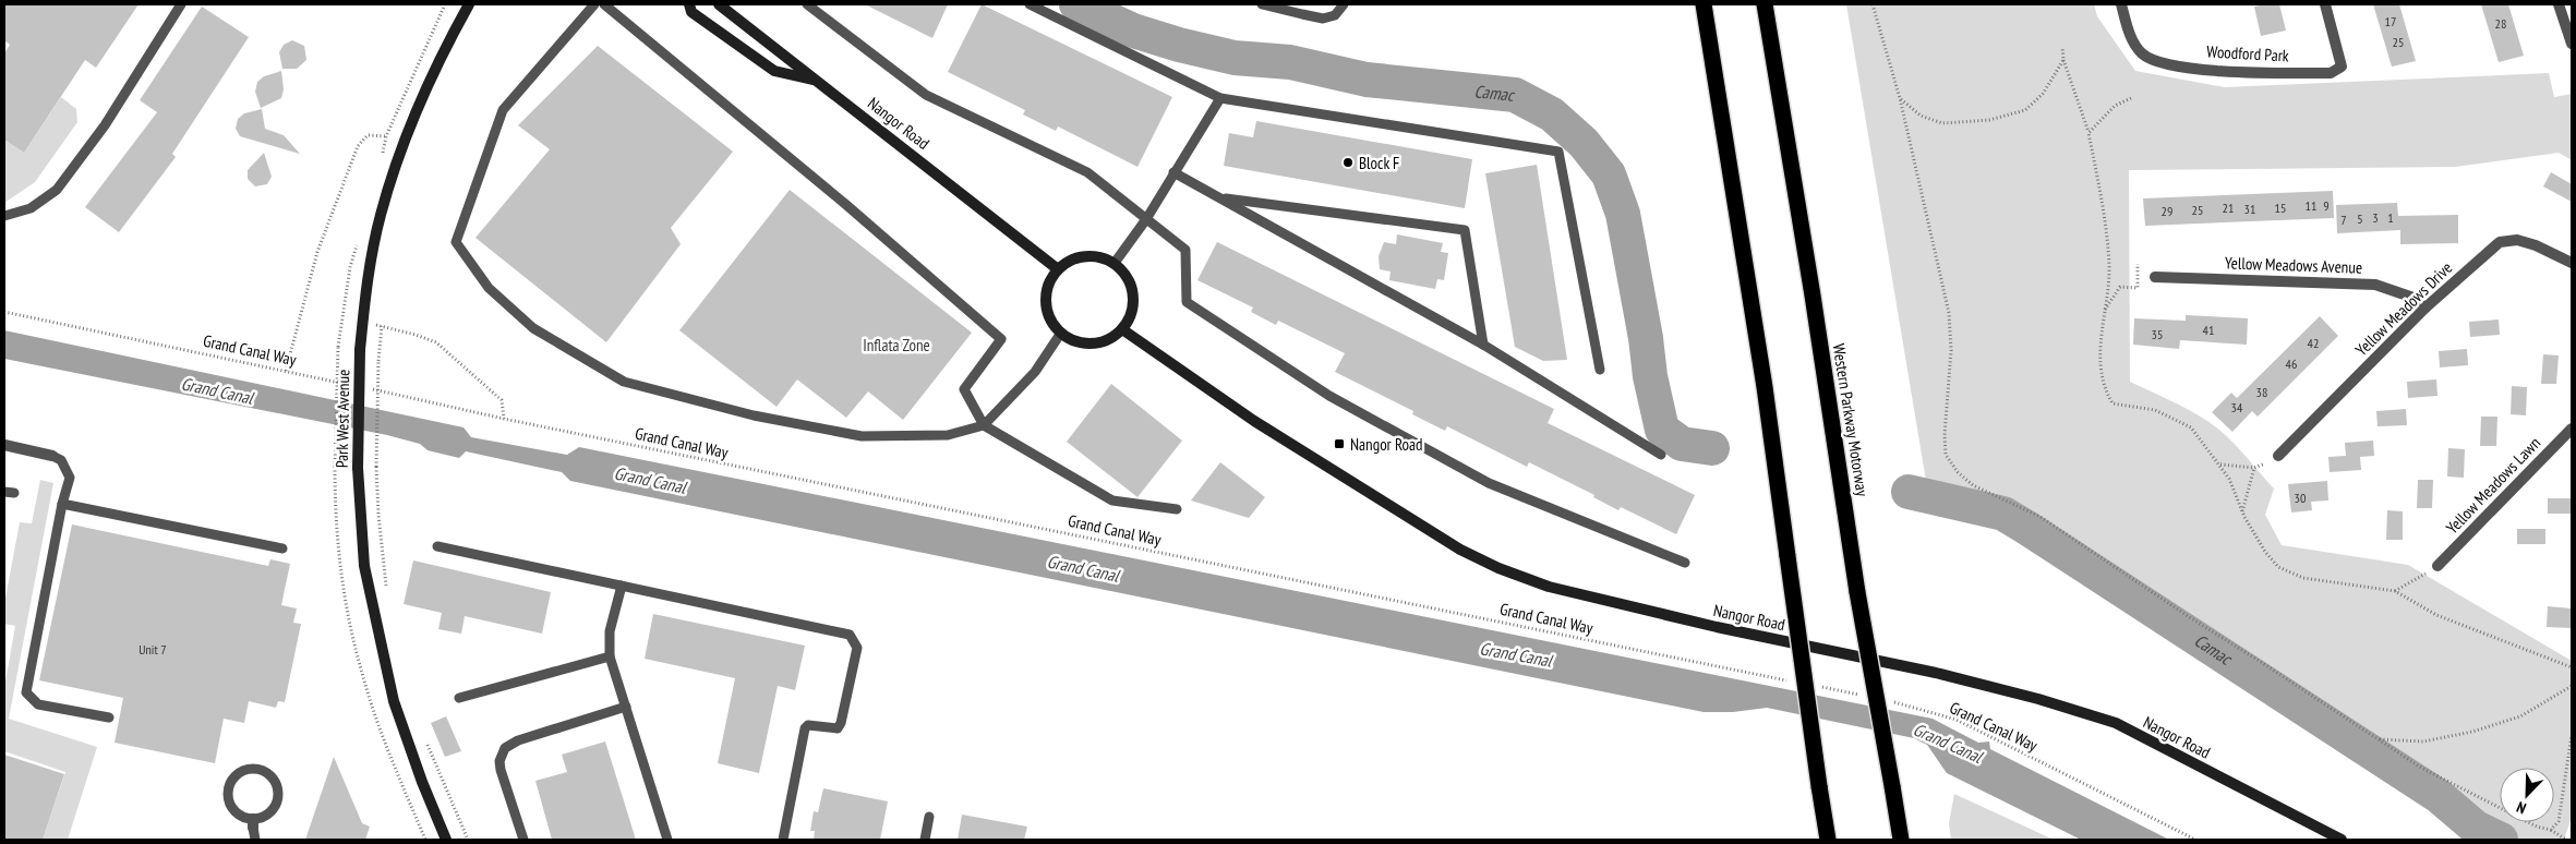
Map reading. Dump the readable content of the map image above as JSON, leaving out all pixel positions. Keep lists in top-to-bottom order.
{
  "streets": {
    "highway": ["Western Parkway Motorway"],
    "main road": ["Nangor Road", "Park West Avenue"],
    "street": [
      "Woodford Park",
      "Yellow Meadows Avenue",
      "Yellow Meadows Drive",
      "Yellow Meadows Lawn"
    ],
    "path": ["Grand Canal Way"]
  },
  "crossings": [
    ["Yellow Meadows Avenue", "Yellow Meadows Drive"]
  ],
  "water": ["Camac", "Grand Canal"],
  "parks": ["Inflata Zone"],
  "places": {
    "other": ["Block F"],
    "transit": ["Nangor Road"]
  },
  "house_numbers": [
    "17",
    "28",
    "25",
    "11",
    "9",
    "21",
    "15",
    "31",
    "25",
    "29",
    "3",
    "1",
    "5",
    "7",
    "41",
    "35",
    "42",
    "46",
    "38",
    "34",
    "30",
    "Unit 7"
  ],
  "north": "bottom left"
}
